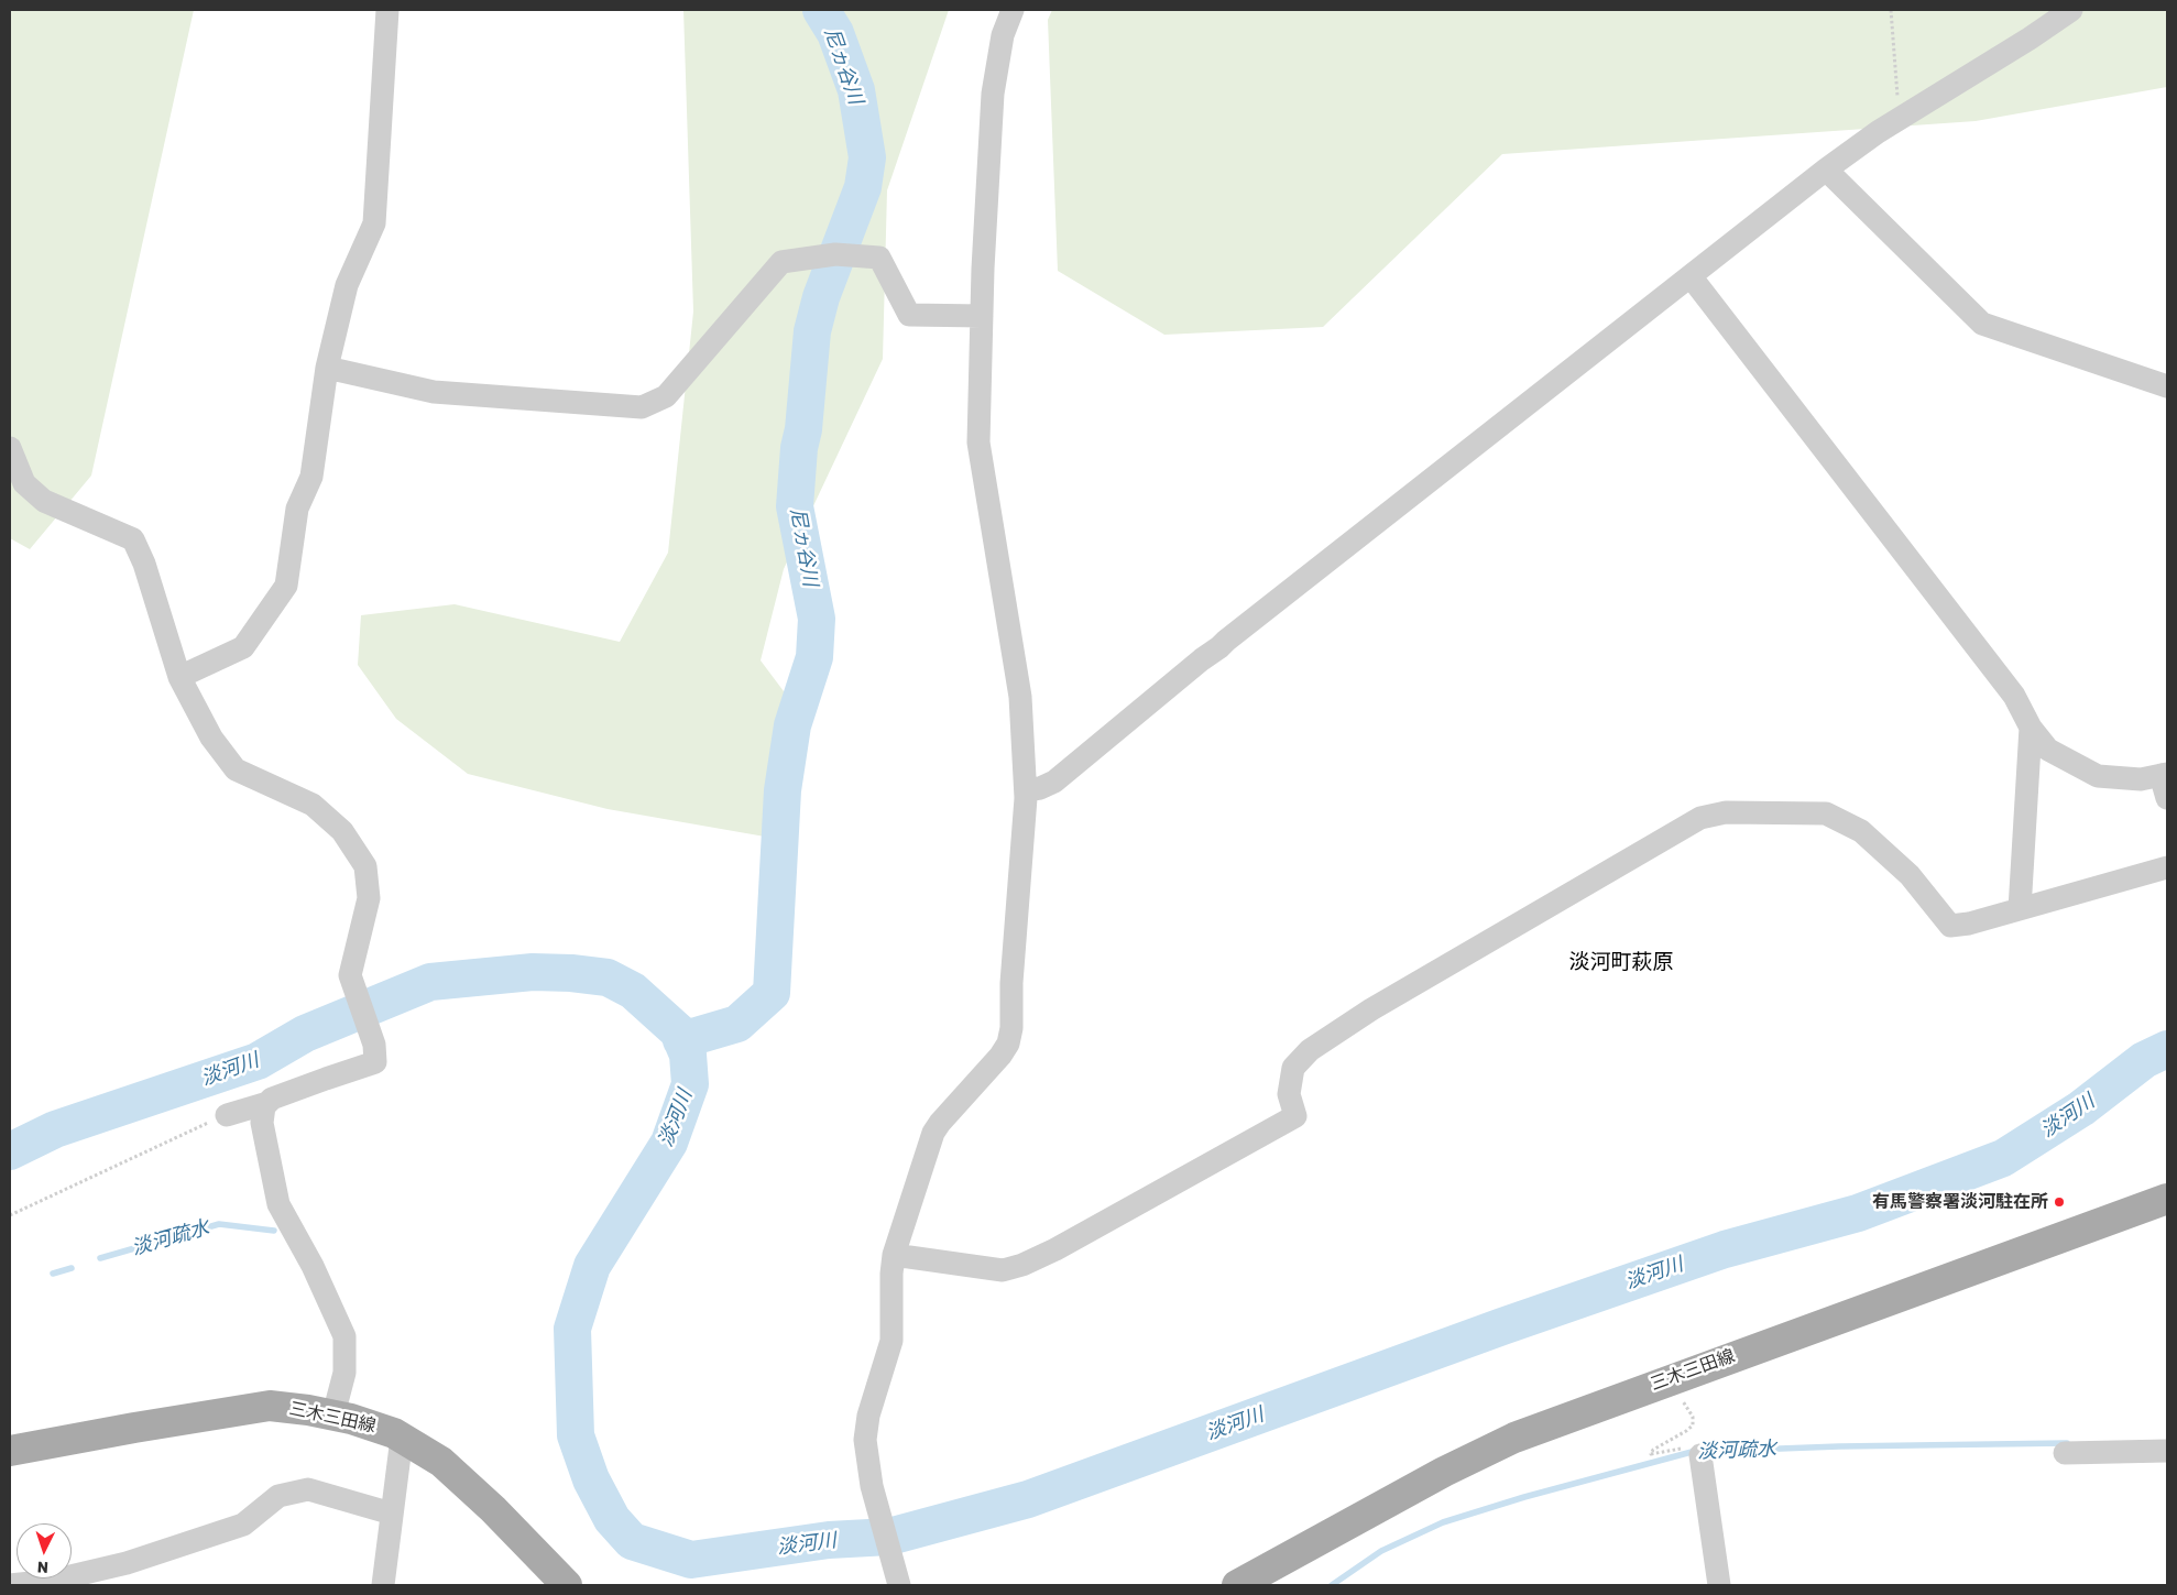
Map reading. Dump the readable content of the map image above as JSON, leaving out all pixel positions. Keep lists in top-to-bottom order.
{
  "streets": {
    "main road": ["三木三田線"]
  },
  "districts": ["淡河町萩原"],
  "water": ["尼ヵ谷川", "淡河川", "淡河疏水"],
  "places": ["有馬警察署淡河駐在所"],
  "north": "bottom"
}
